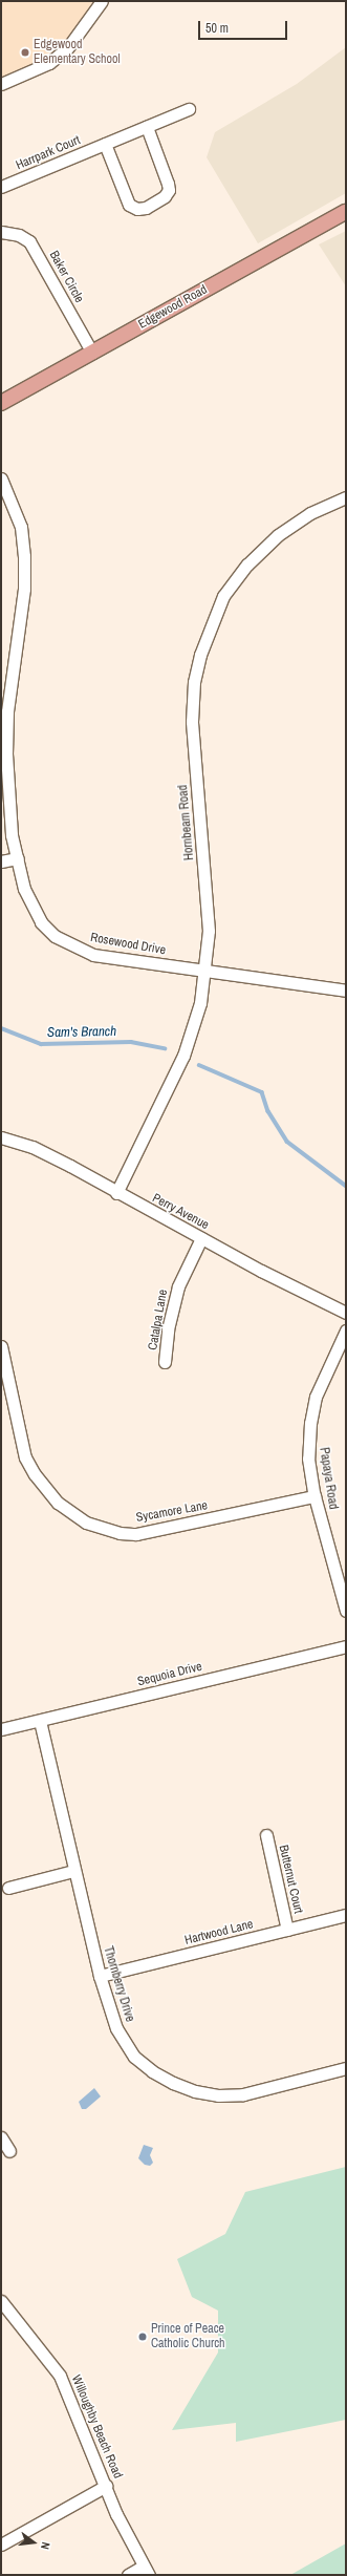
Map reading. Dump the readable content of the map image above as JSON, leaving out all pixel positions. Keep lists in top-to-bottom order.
{
  "streets": {
    "main road": ["Edgewood Road"],
    "street": [
      "Harrpark Court",
      "Baker Circle",
      "Hornbeam Road",
      "Rosewood Drive",
      "Perry Avenue",
      "Catalpa Lane",
      "Papaya Road",
      "Sycamore Lane",
      "Sequoia Drive",
      "Butternut Court",
      "Hartwood Lane",
      "Thornberry Drive",
      "Willoughby Beach Road"
    ]
  },
  "crossings": [
    ["Baker Circle", "Edgewood Road"],
    ["Hornbeam Road", "Rosewood Drive"],
    ["Hornbeam Road", "Perry Avenue"],
    ["Perry Avenue", "Catalpa Lane"],
    ["Papaya Road", "Sycamore Lane"],
    ["Sequoia Drive", "Thornberry Drive"],
    ["Butternut Court", "Hartwood Lane"],
    ["Hartwood Lane", "Thornberry Drive"]
  ],
  "water": ["Sam's Branch"],
  "places": ["Edgewood Elementary School", "Prince of Peace Catholic Church"],
  "scale_bar": "50 m",
  "north": "right"
}
